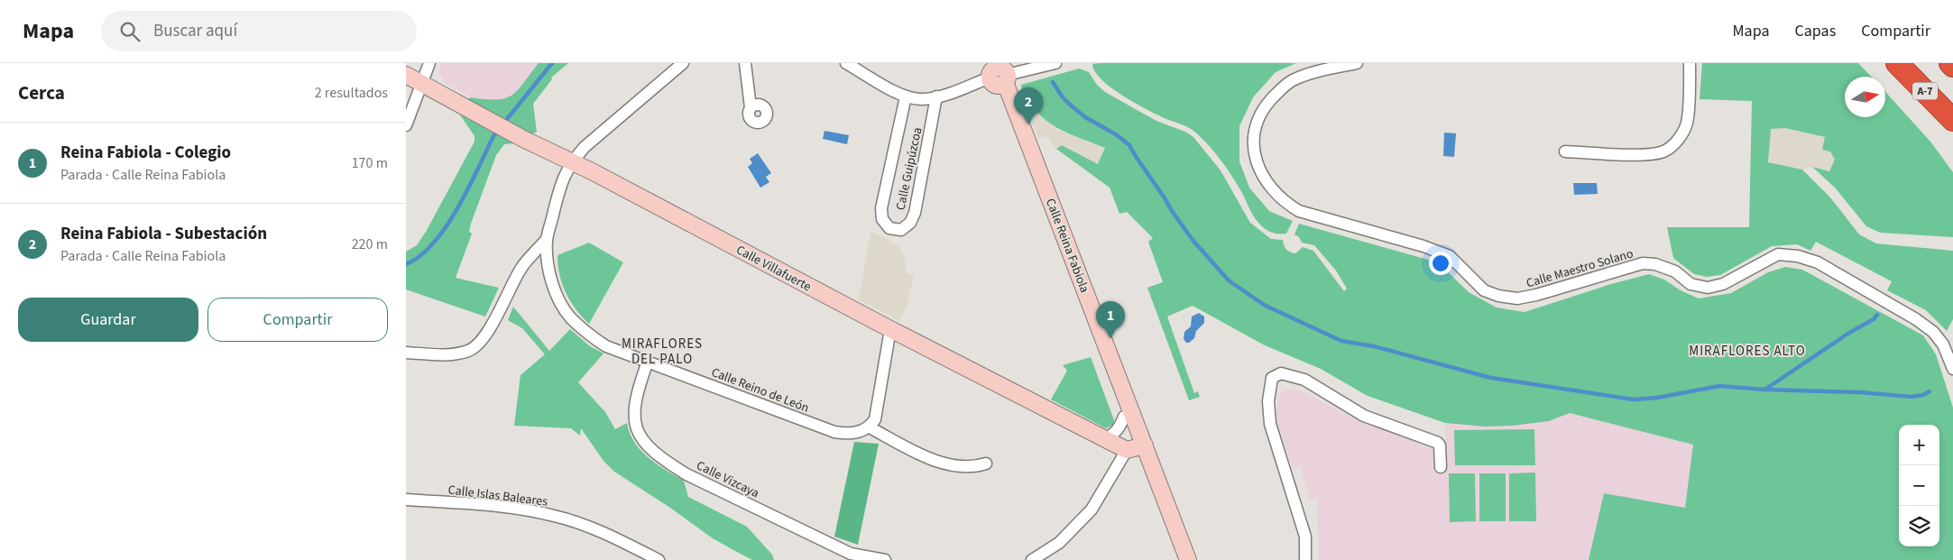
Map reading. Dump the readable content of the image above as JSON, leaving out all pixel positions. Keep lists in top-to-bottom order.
{
  "streets": {
    "highway": ["A-7"],
    "street": [
      "Calle Guipúzcoa",
      "Calle Reina Fabiola",
      "Calle Villafuerte",
      "Calle Maestro Solano",
      "Calle Reino de León",
      "Calle Vizcaya",
      "Calle Islas Baleares"
    ]
  },
  "crossings": [
    ["Calle Reina Fabiola", "Calle Villafuerte"],
    ["Calle Villafuerte", "Calle Reino de León"],
    ["Calle Reino de León", "Calle Vizcaya"]
  ],
  "districts": ["MIRAFLORES DEL PALO", "MIRAFLORES ALTO"],
  "north": "right",
  "page": {
    "header": "Mapa",
    "search": "Buscar aquí",
    "nav": ["Mapa", "Capas", "Compartir"],
    "heading": ["Cerca", "2 resultados"],
    "pins": ["2", "1"],
    "list": [
      {
        "mark": "1",
        "name": "Reina Fabiola - Colegio",
        "note": "Parada · Calle Reina Fabiola",
        "value": "170 m"
      },
      {
        "mark": "2",
        "name": "Reina Fabiola - Subestación",
        "note": "Parada · Calle Reina Fabiola",
        "value": "220 m"
      }
    ],
    "buttons": ["Guardar", "Compartir"],
    "map_buttons": ["+", "−"]
  }
}
